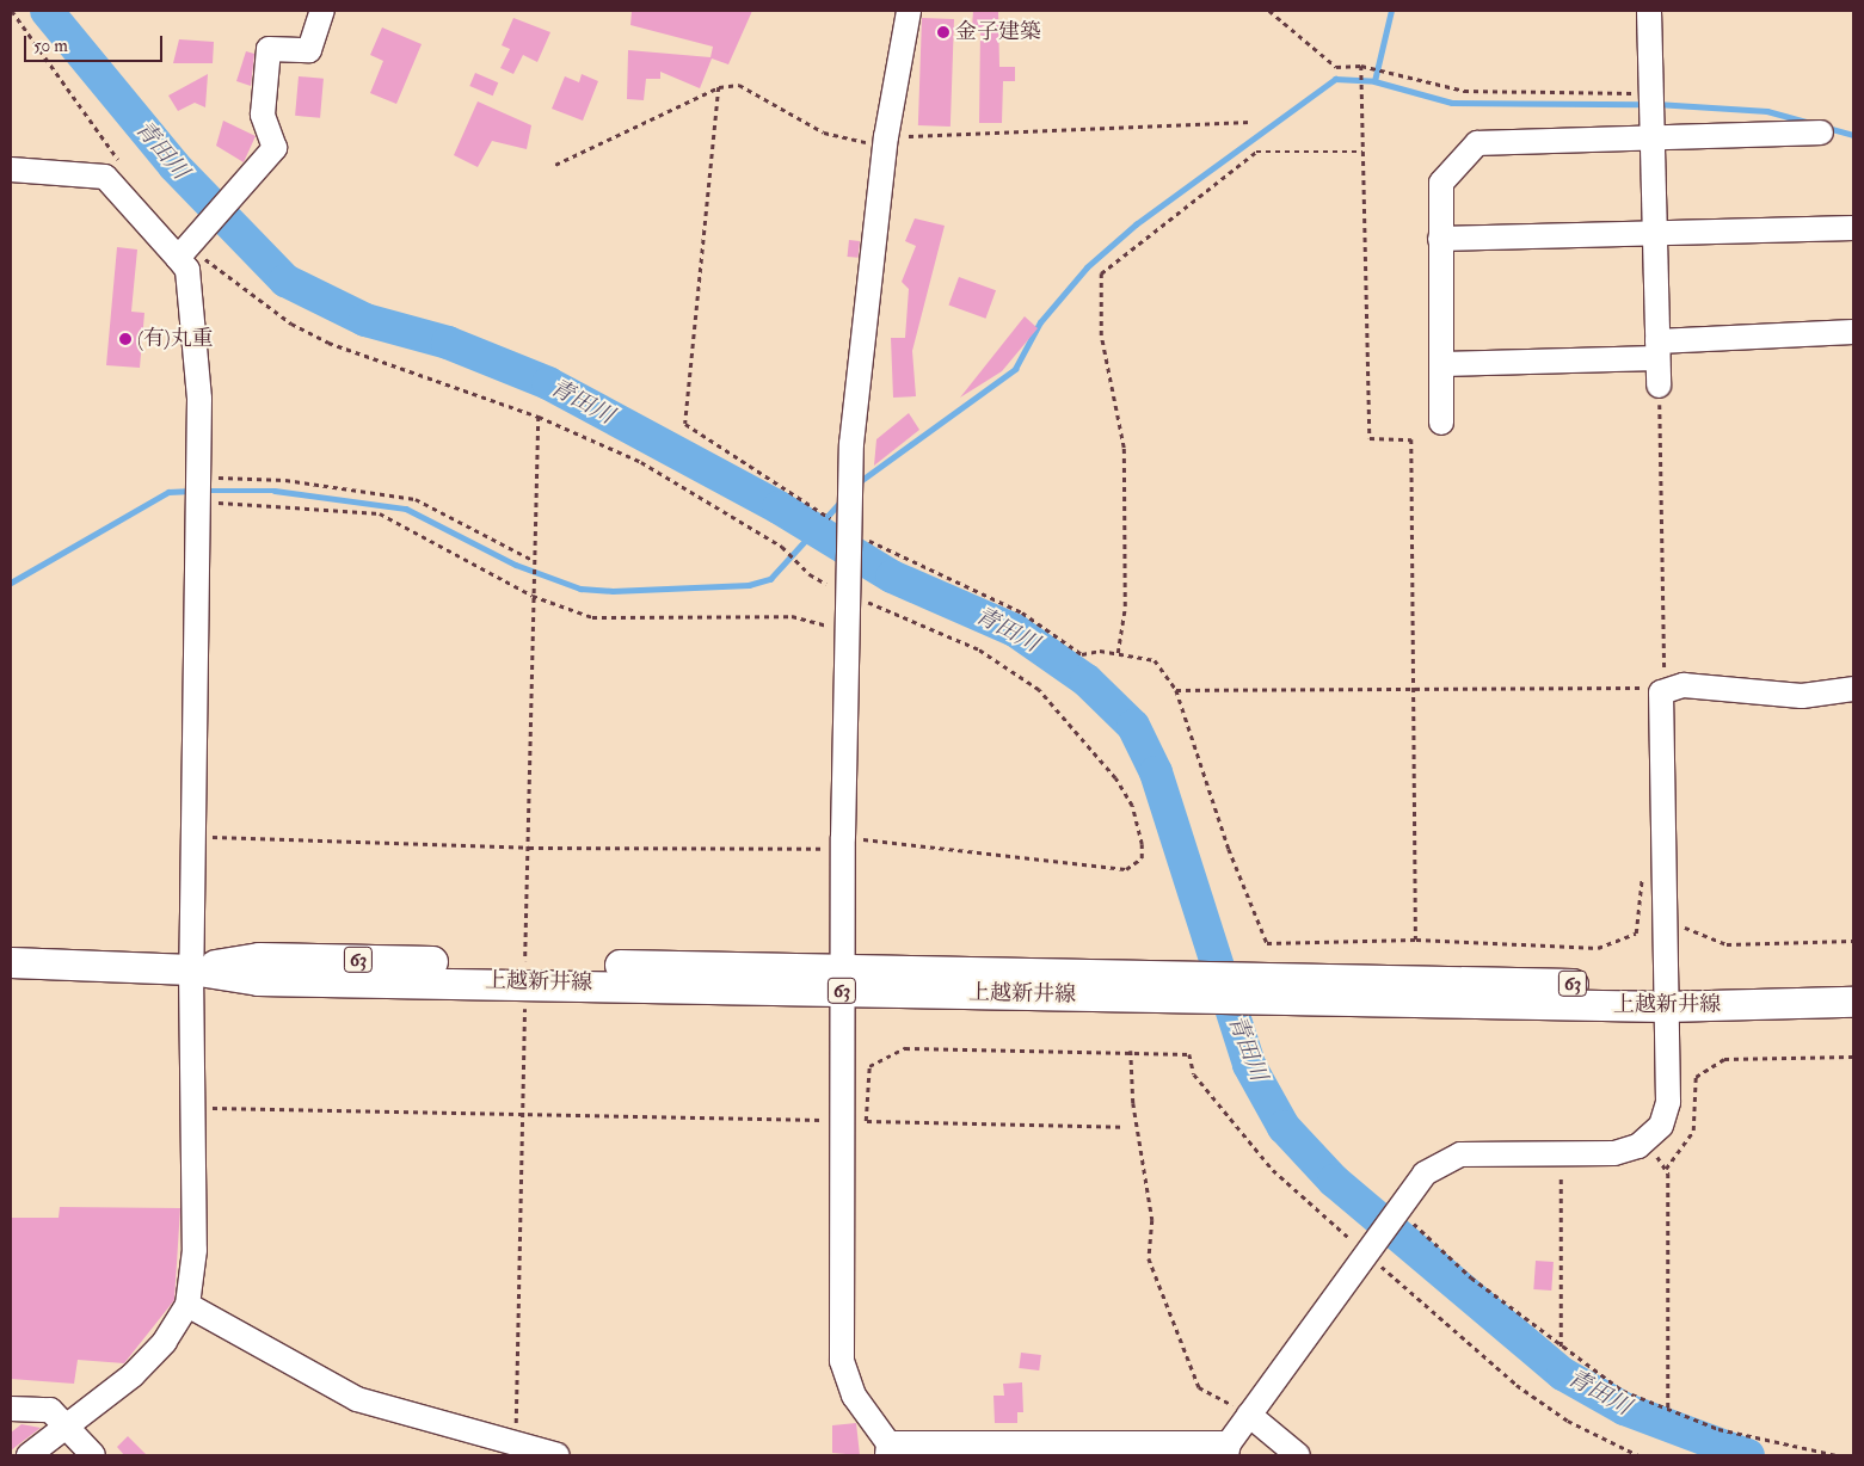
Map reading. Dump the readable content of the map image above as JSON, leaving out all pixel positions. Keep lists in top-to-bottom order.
{
  "streets": {
    "main road": ["63", "上越新井線"]
  },
  "water": ["青田川"],
  "places": ["金子建築", "(有)丸重"],
  "scale_bar": "50 m"
}
